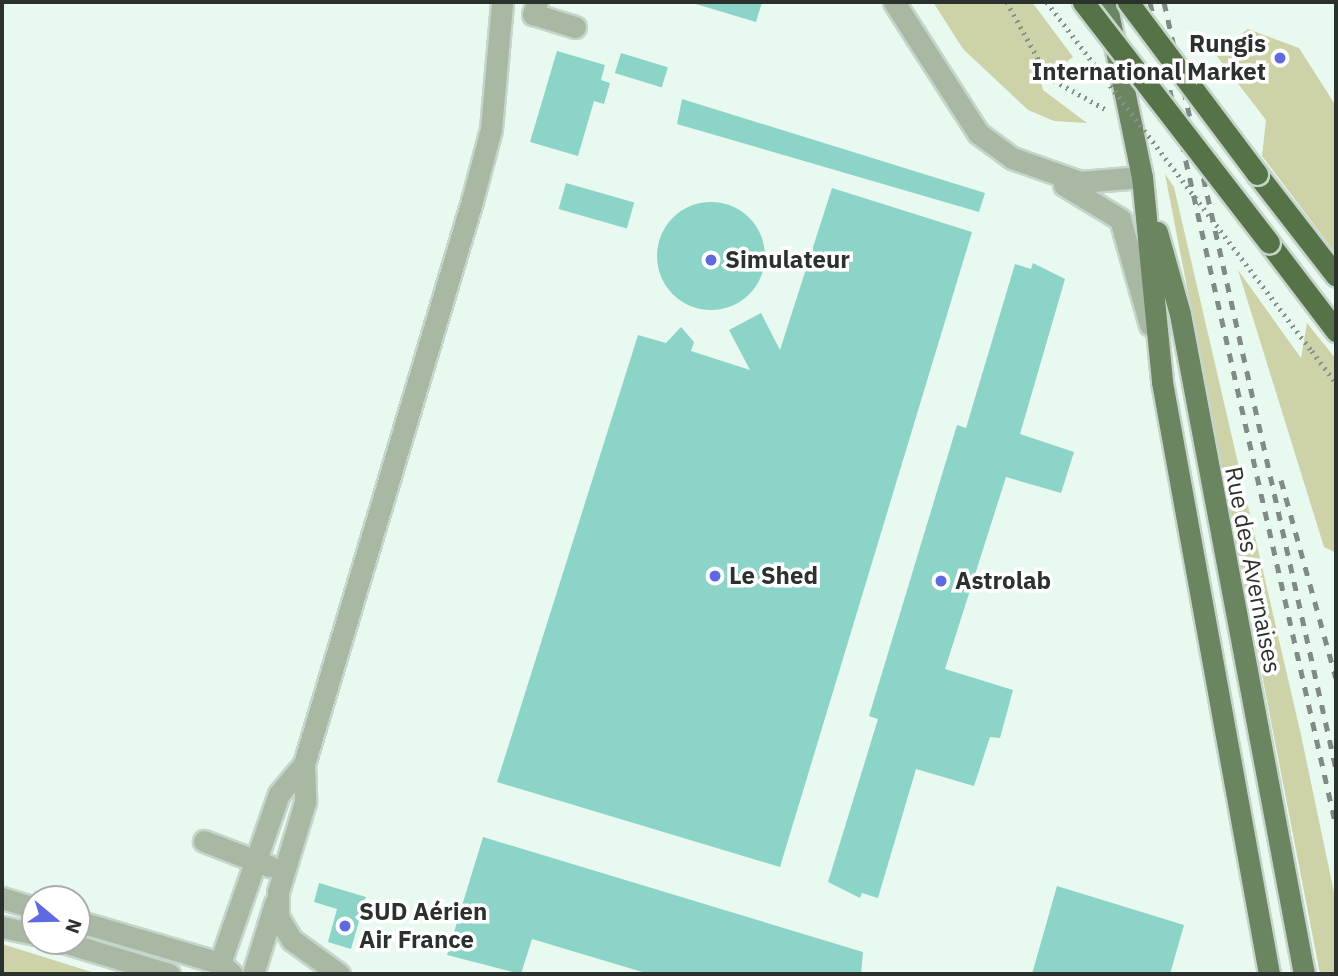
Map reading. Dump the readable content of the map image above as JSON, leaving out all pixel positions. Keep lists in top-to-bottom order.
{
  "streets": {
    "main road": ["Rue des Avernaises"]
  },
  "places": [
    "Rungis International Market",
    "Simulateur",
    "Le Shed",
    "Astrolab",
    "SUD Aérien Air France"
  ],
  "north": "right"
}
